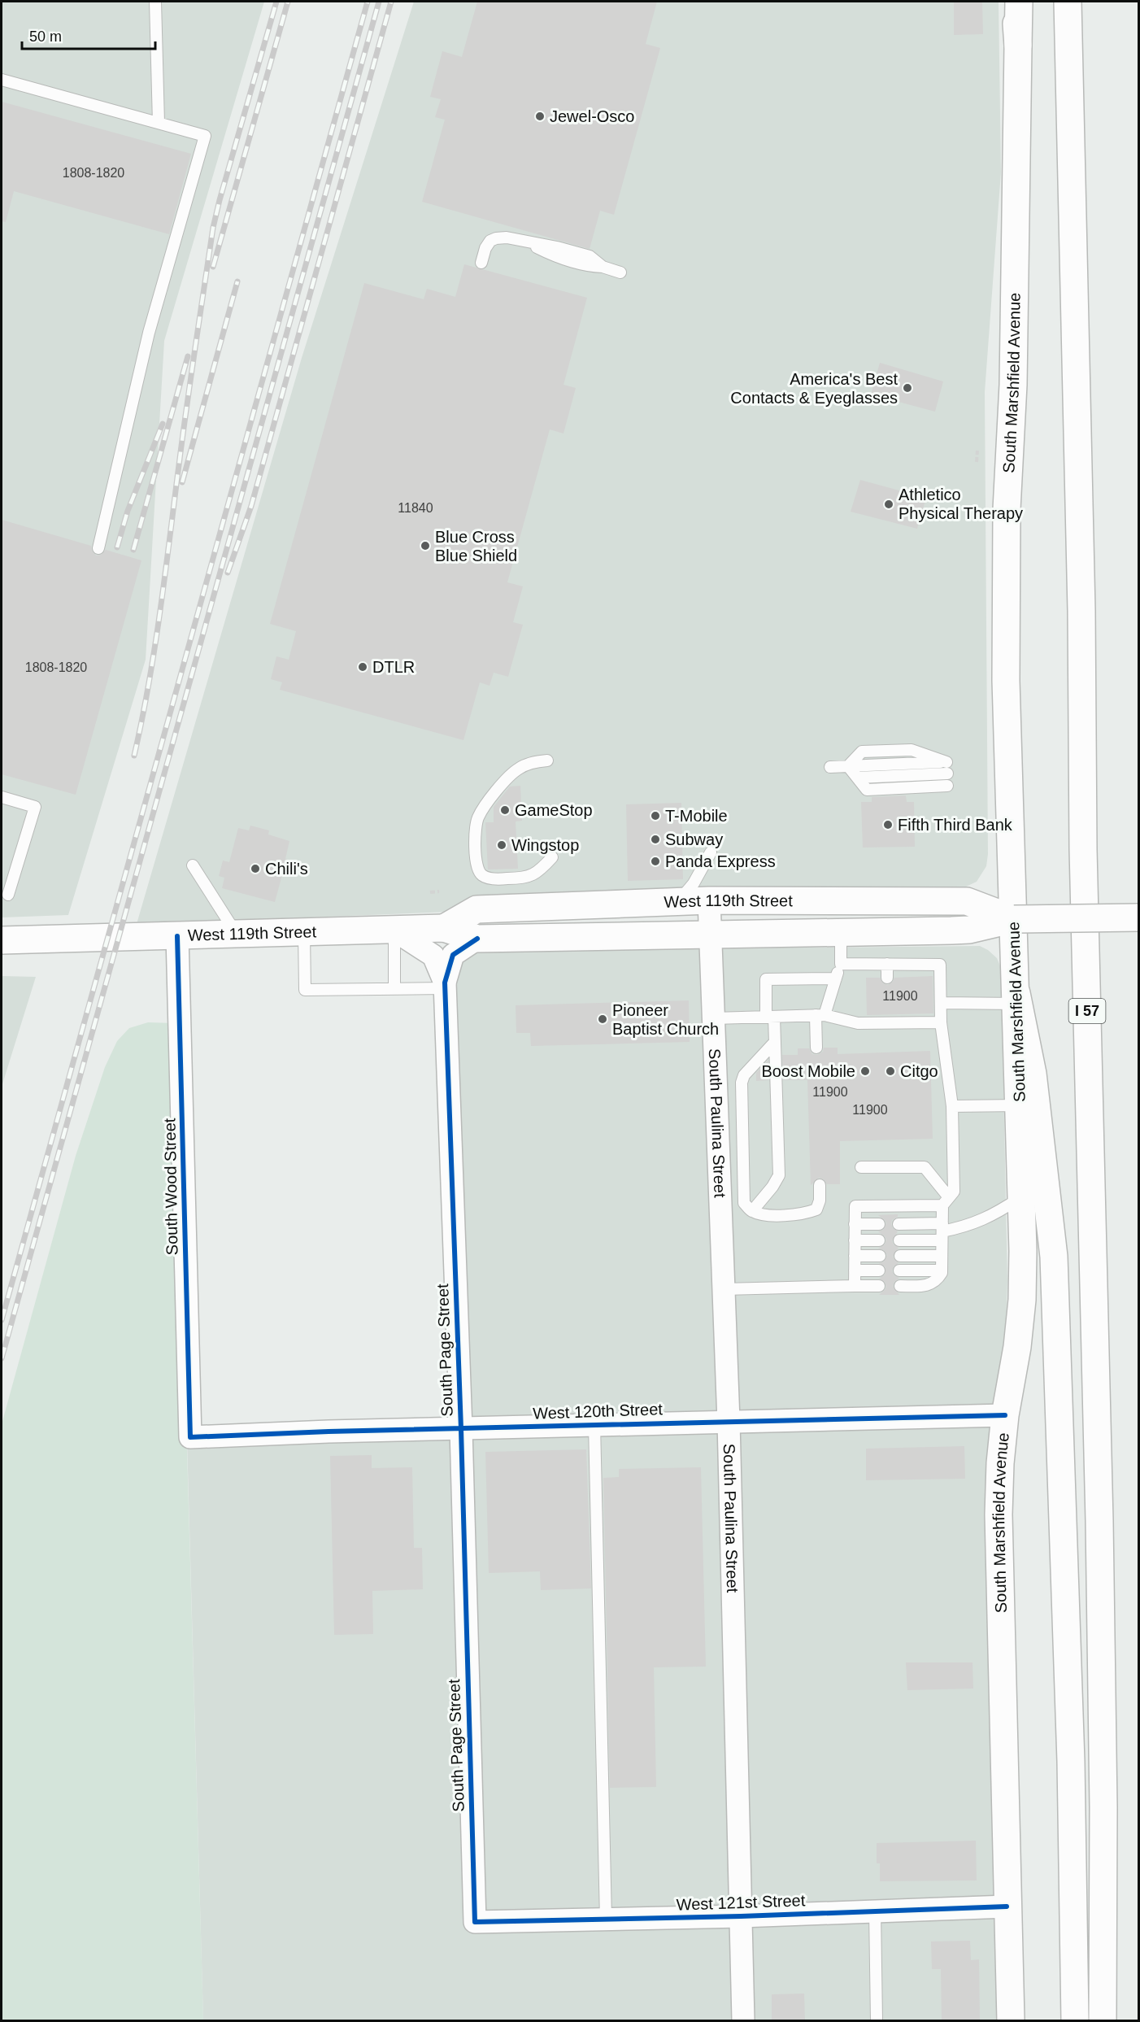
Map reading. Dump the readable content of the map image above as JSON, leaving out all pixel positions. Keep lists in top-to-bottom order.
{
  "streets": {
    "main road": ["South Marshfield Avenue", "West 119th Street", "I 57"],
    "street": [
      "South Paulina Street",
      "South Wood Street",
      "South Page Street",
      "West 120th Street",
      "West 121st Street"
    ]
  },
  "crossings": [
    ["South Marshfield Avenue", "West 119th Street"],
    ["South Marshfield Avenue", "West 120th Street"],
    ["South Marshfield Avenue", "West 121st Street"],
    ["West 119th Street", "South Paulina Street"],
    ["West 119th Street", "South Wood Street"],
    ["West 119th Street", "South Page Street"],
    ["South Paulina Street", "West 120th Street"],
    ["South Paulina Street", "West 121st Street"],
    ["South Wood Street", "West 120th Street"],
    ["South Page Street", "West 120th Street"],
    ["South Page Street", "West 121st Street"]
  ],
  "places": [
    "Jewel-Osco",
    "America's Best Contacts & Eyeglasses",
    "Athletico Physical Therapy",
    "Blue Cross Blue Shield",
    "DTLR",
    "GameStop",
    "T-Mobile",
    "Fifth Third Bank",
    "Subway",
    "Wingstop",
    "Panda Express",
    "Chili's",
    "Pioneer Baptist Church",
    "Boost Mobile",
    "Citgo"
  ],
  "house_numbers": [
    "1808-1820",
    "11840",
    "1808-1820",
    "11900",
    "11900",
    "11900"
  ],
  "scale_bar": "50 m"
}
